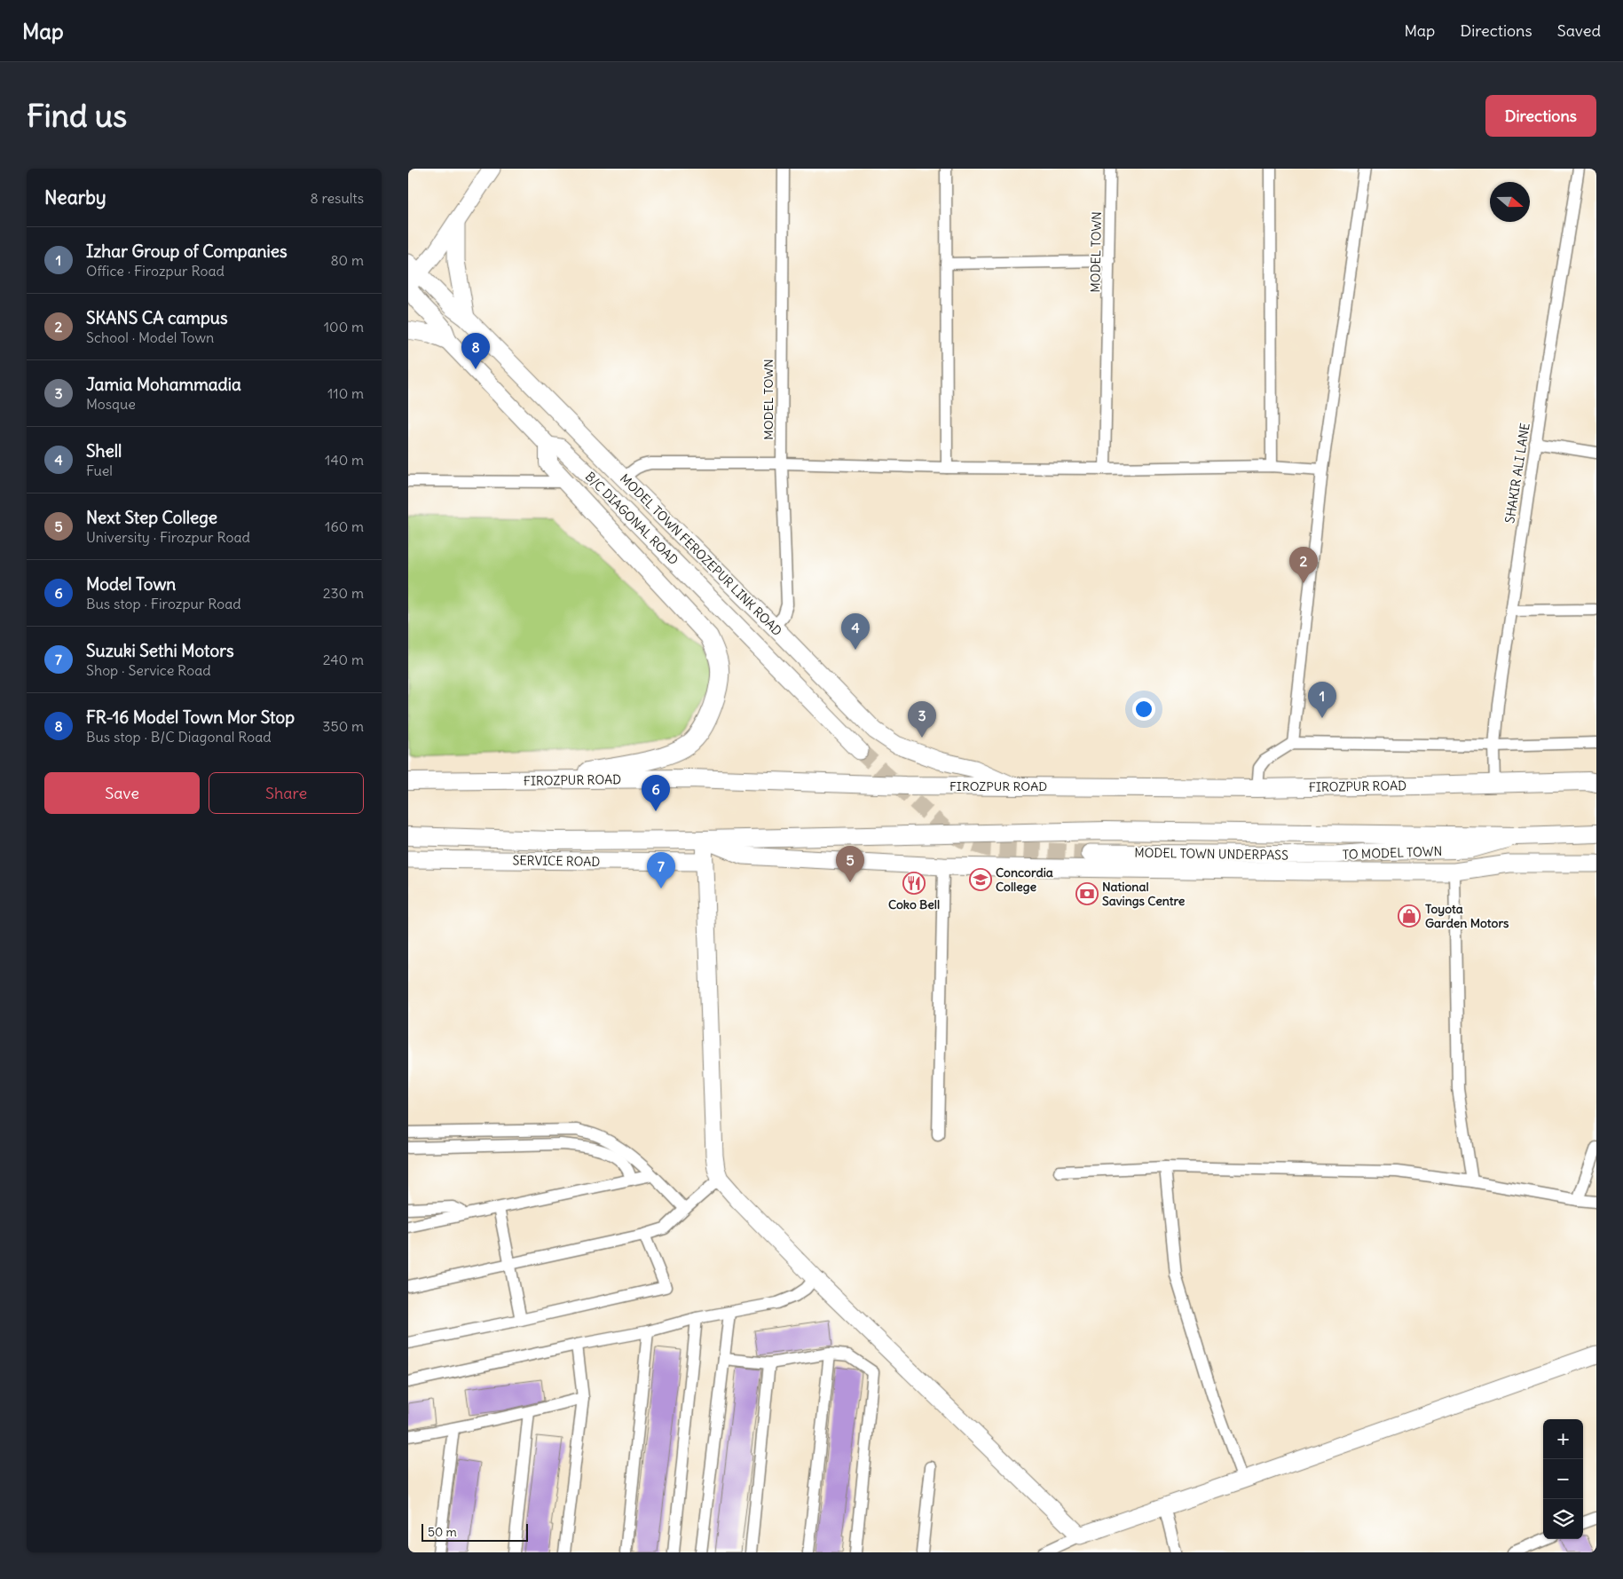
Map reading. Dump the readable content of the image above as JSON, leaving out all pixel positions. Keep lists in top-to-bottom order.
{
  "streets": {
    "main road": ["FIROZPUR ROAD"],
    "street": [
      "MODEL TOWN",
      "SHAKIR ALI LANE",
      "B/C DIAGONAL ROAD",
      "MODEL TOWN FEROZEPUR LINK ROAD",
      "TO MODEL TOWN",
      "MODEL TOWN UNDERPASS",
      "SERVICE ROAD"
    ]
  },
  "crossings": [
    ["MODEL TOWN", "MODEL TOWN FEROZEPUR LINK ROAD"],
    ["SHAKIR ALI LANE", "FIROZPUR ROAD"],
    ["B/C DIAGONAL ROAD", "MODEL TOWN FEROZEPUR LINK ROAD"],
    ["MODEL TOWN FEROZEPUR LINK ROAD", "FIROZPUR ROAD"],
    ["TO MODEL TOWN", "MODEL TOWN UNDERPASS"]
  ],
  "places": {
    "school or university": ["Concordia College"],
    "restaurant": ["Coko Bell"],
    "bank": ["National Savings Centre"],
    "shop": ["Toyota Garden Motors"]
  },
  "scale_bar": "50 m",
  "north": "right",
  "page": {
    "header": "Map",
    "nav": ["Map", "Directions", "Saved"],
    "buttons": [
      "Directions",
      ["Save", "Share"]
    ],
    "title": "Find us",
    "heading": ["Nearby", "8 results"],
    "list": [
      {
        "mark": "1",
        "name": "Izhar Group of Companies",
        "note": "Office · Firozpur Road",
        "value": "80 m"
      },
      {
        "mark": "2",
        "name": "SKANS CA campus",
        "note": "School · Model Town",
        "value": "100 m"
      },
      {
        "mark": "3",
        "name": "Jamia Mohammadia",
        "note": "Mosque",
        "value": "110 m"
      },
      {
        "mark": "4",
        "name": "Shell",
        "note": "Fuel",
        "value": "140 m"
      },
      {
        "mark": "5",
        "name": "Next Step College",
        "note": "University · Firozpur Road",
        "value": "160 m"
      },
      {
        "mark": "6",
        "name": "Model Town",
        "note": "Bus stop · Firozpur Road",
        "value": "230 m"
      },
      {
        "mark": "7",
        "name": "Suzuki Sethi Motors",
        "note": "Shop · Service Road",
        "value": "240 m"
      },
      {
        "mark": "8",
        "name": "FR-16 Model Town Mor Stop",
        "note": "Bus stop · B/C Diagonal Road",
        "value": "350 m"
      }
    ],
    "pins": [
      "8",
      "2",
      "4",
      "1",
      "3",
      "6",
      "5",
      "7"
    ],
    "map_buttons": ["+", "−"],
    "scale": "50 m"
  }
}
